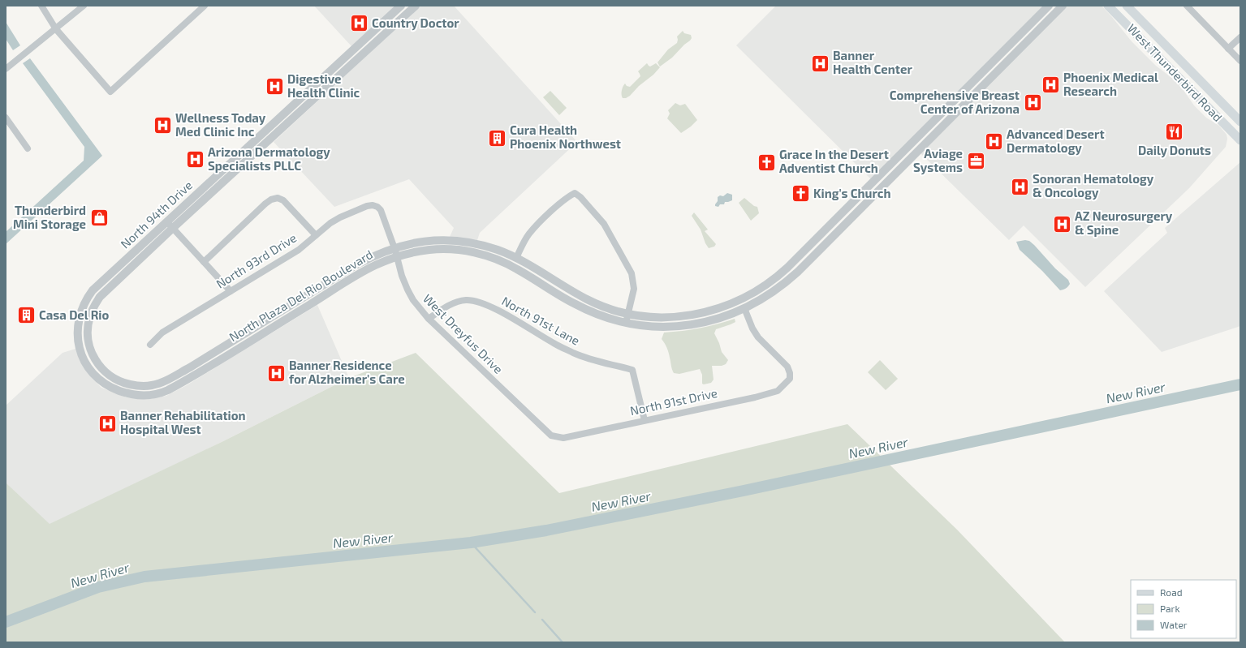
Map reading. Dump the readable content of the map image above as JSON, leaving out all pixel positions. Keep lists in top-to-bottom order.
{
  "streets": {
    "main road": ["West Thunderbird Road"],
    "street": [
      "North 94th Drive",
      "North 93rd Drive",
      "North Plaza Del Rio Boulevard",
      "North 91st Lane",
      "West Dreyfus Drive",
      "North 91st Drive"
    ]
  },
  "crossings": [
    ["North 94th Drive", "North Plaza Del Rio Boulevard"],
    ["North 93rd Drive", "West Dreyfus Drive"],
    ["North Plaza Del Rio Boulevard", "West Dreyfus Drive"],
    ["North Plaza Del Rio Boulevard", "North 91st Drive"],
    ["North 91st Lane", "West Dreyfus Drive"],
    ["North 91st Lane", "North 91st Drive"],
    ["West Dreyfus Drive", "North 91st Drive"]
  ],
  "water": ["New River"],
  "places": {
    "hospital": [
      "Country Doctor",
      "Banner Health Center",
      "Phoenix Medical Research",
      "Digestive Health Clinic",
      "Comprehensive Breast Center of Arizona",
      "Wellness Today Med Clinic Inc",
      "Advanced Desert Dermatology",
      "Arizona Dermatology Specialists PLLC",
      "Sonoran Hematology & Oncology",
      "AZ Neurosurgery & Spine",
      "Banner Residence for Alzheimer's Care",
      "Banner Rehabilitation Hospital West"
    ],
    "restaurant": ["Daily Donuts"],
    "building": ["Cura Health Phoenix Northwest", "Casa Del Rio"],
    "office": ["Aviage Systems"],
    "church": ["Grace In the Desert Adventist Church", "King's Church"],
    "shop": ["Thunderbird Mini Storage"]
  },
  "legend": ["Road", "Park", "Water"]
}
